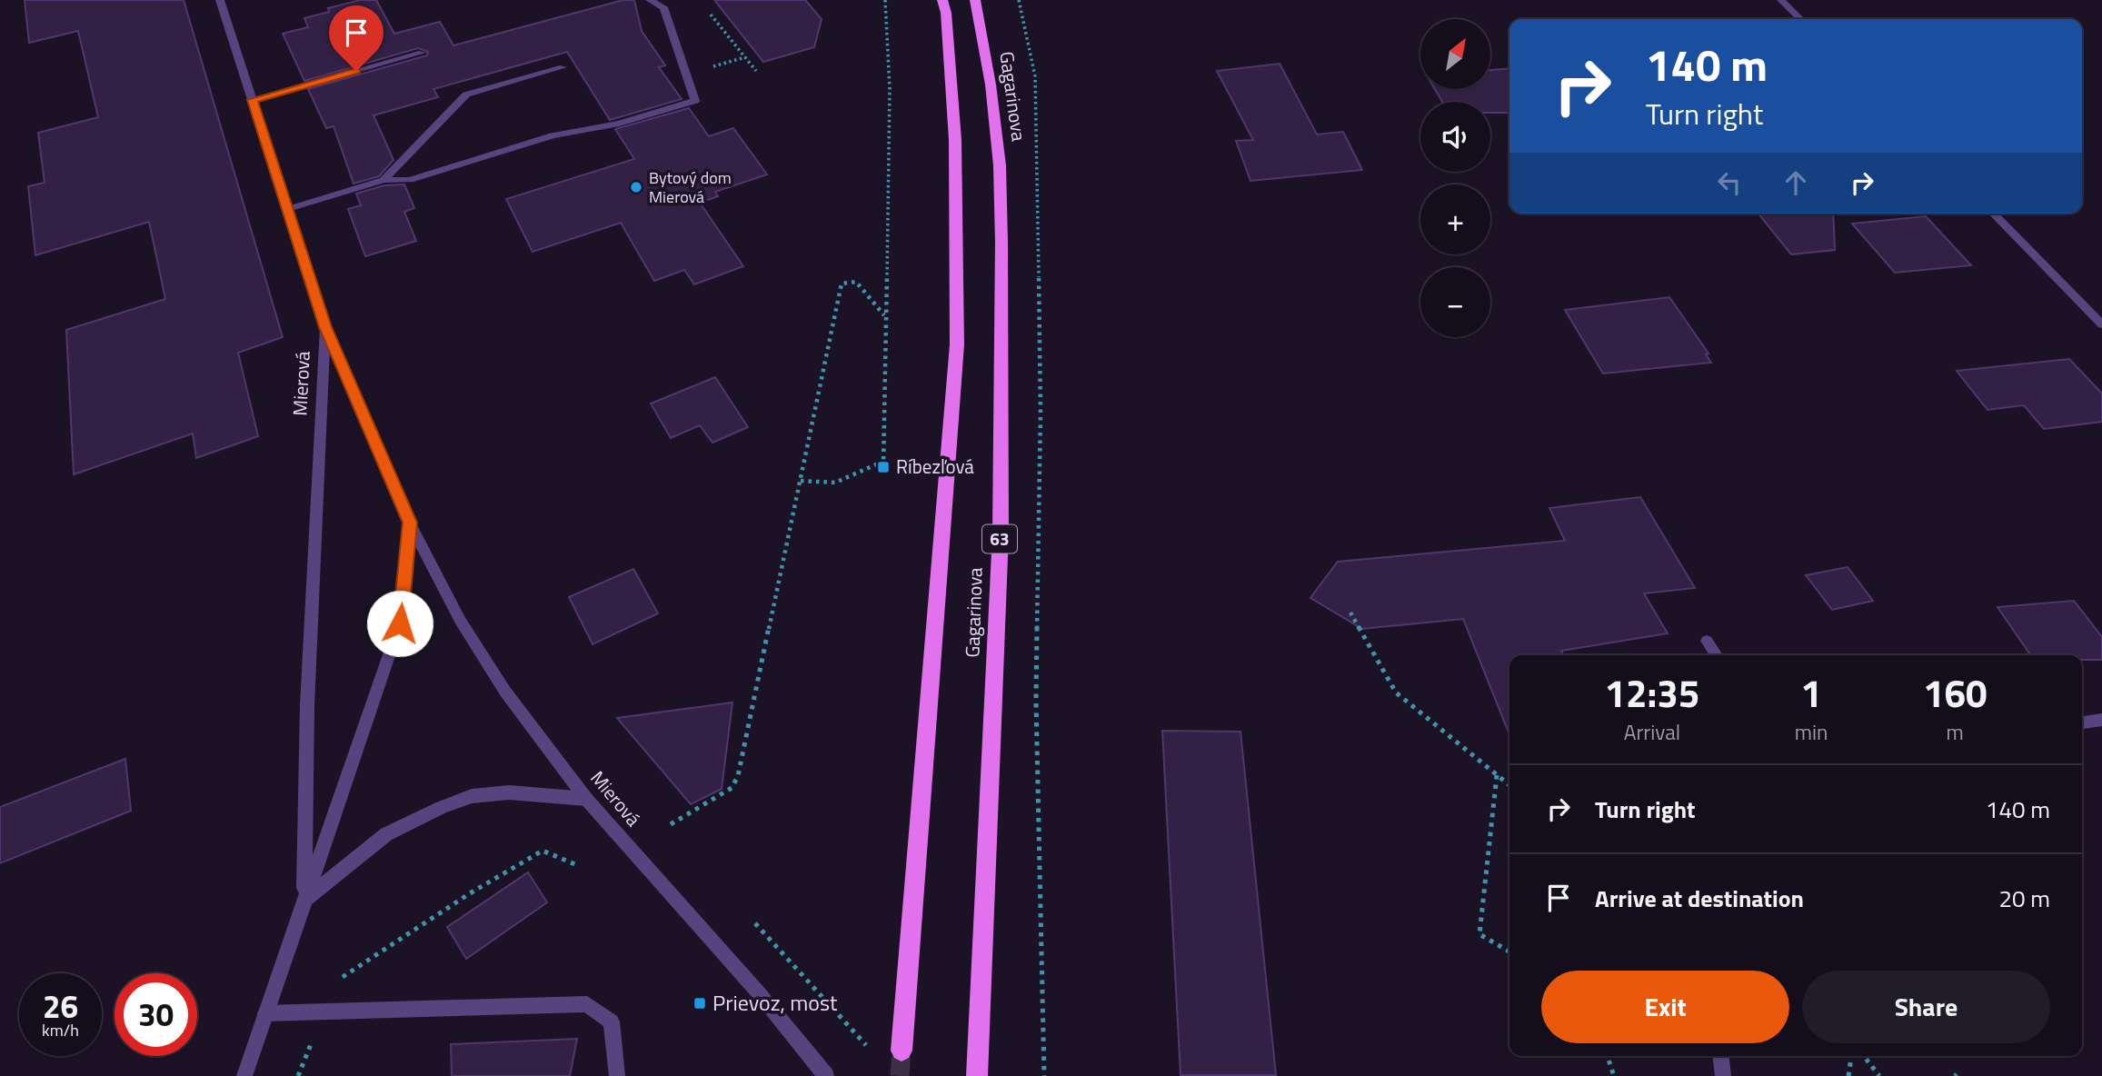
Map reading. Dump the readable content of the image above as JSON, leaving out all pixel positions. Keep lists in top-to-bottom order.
{
  "streets": {
    "main road": ["Gagarinova", "63"],
    "street": ["Mierová"]
  },
  "places": {
    "other": ["Bytový dom Mierová"],
    "transit": ["Ríbezľová", "Prievoz, most"]
  },
  "north": "top right",
  "page": {
    "map_buttons": ["+", "−"],
    "turn": ["140 m", "Turn right"],
    "eta": [
      "12:35",
      "Arrival",
      "1",
      "min",
      "160",
      "m"
    ],
    "list": [
      {
        "name": "Turn right",
        "value": "140 m"
      },
      {
        "name": "Arrive at destination",
        "value": "20 m"
      }
    ],
    "buttons": ["Exit", "Share"],
    "speed": "26 km/h",
    "limit": "30"
  }
}
